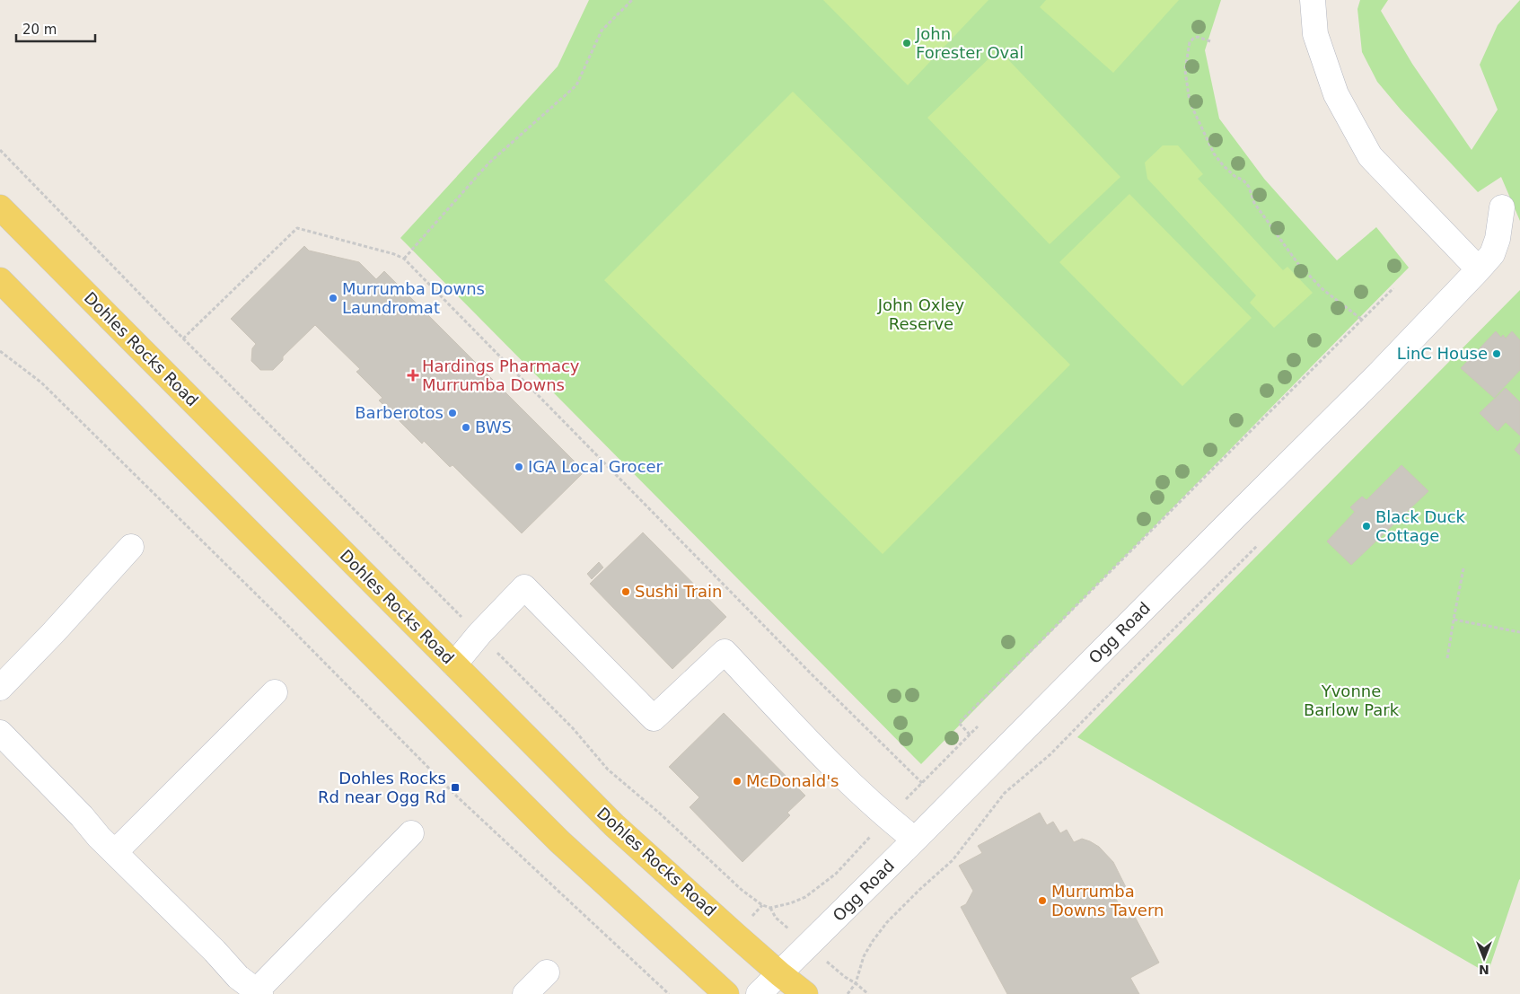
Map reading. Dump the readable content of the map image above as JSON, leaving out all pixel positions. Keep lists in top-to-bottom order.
{
  "streets": {
    "main road": ["Dohles Rocks Road"],
    "street": ["Ogg Road"]
  },
  "crossings": [
    ["Dohles Rocks Road", "Ogg Road"]
  ],
  "parks": ["John Oxley Reserve", "Yvonne Barlow Park"],
  "places": {
    "other": [
      "John Forester Oval",
      "Murrumba Downs Laundromat",
      "LinC House",
      "Barberotos",
      "BWS",
      "IGA Local Grocer",
      "Black Duck Cottage",
      "Sushi Train",
      "McDonald's",
      "Murrumba Downs Tavern"
    ],
    "health": ["Hardings Pharmacy Murrumba Downs"],
    "transit": ["Dohles Rocks Rd near Ogg Rd"]
  },
  "scale_bar": "20 m",
  "north": "bottom"
}
